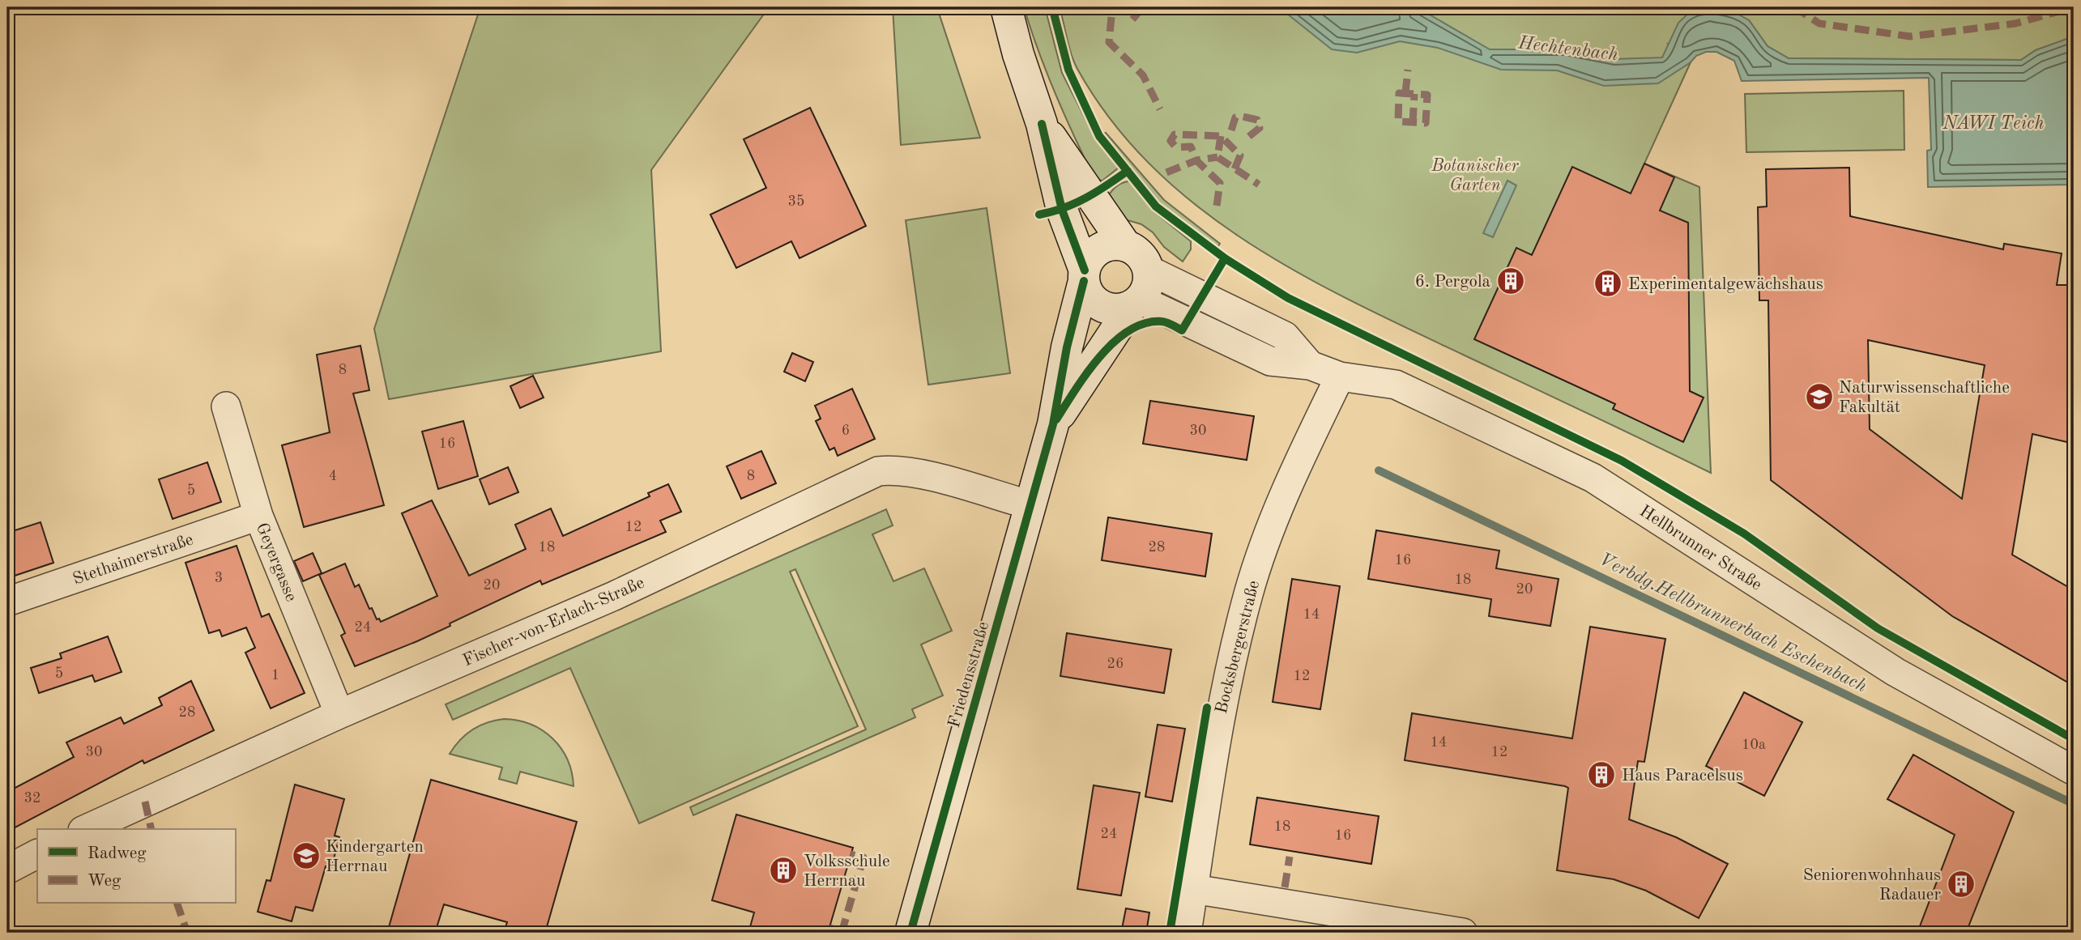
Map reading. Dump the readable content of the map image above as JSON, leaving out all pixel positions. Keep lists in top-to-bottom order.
{
  "streets": {
    "street": [
      "Hellbrunner Straße",
      "Stethaimerstraße",
      "Geyergasse",
      "Fischer-von-Erlach-Straße",
      "Bocksbergerstraße",
      "Friedensstraße"
    ]
  },
  "crossings": [
    ["Hellbrunner Straße", "Bocksbergerstraße"],
    ["Hellbrunner Straße", "Friedensstraße"],
    ["Stethaimerstraße", "Geyergasse"],
    ["Geyergasse", "Fischer-von-Erlach-Straße"],
    ["Fischer-von-Erlach-Straße", "Friedensstraße"]
  ],
  "water": ["Hechtenbach", "NAWI Teich", "Verbdg.Hellbrunnerbach Eschenbach"],
  "parks": ["Botanischer Garten"],
  "places": {
    "building": [
      "6. Pergola",
      "Experimentalgewächshaus",
      "Haus Paracelsus",
      "Volksschule Herrnau",
      "Seniorenwohnhaus Radauer"
    ],
    "school or university": ["Naturwissenschaftliche Fakultät", "Kindergarten Herrnau"]
  },
  "house_numbers": [
    "35",
    "8",
    "6",
    "30",
    "16",
    "4",
    "8",
    "5",
    "12",
    "18",
    "28",
    "16",
    "3",
    "18",
    "20",
    "20",
    "14",
    "24",
    "26",
    "5",
    "1",
    "12",
    "28",
    "14",
    "10a",
    "30",
    "12",
    "32",
    "18",
    "24",
    "16"
  ],
  "legend": ["Radweg", "Weg"]
}
